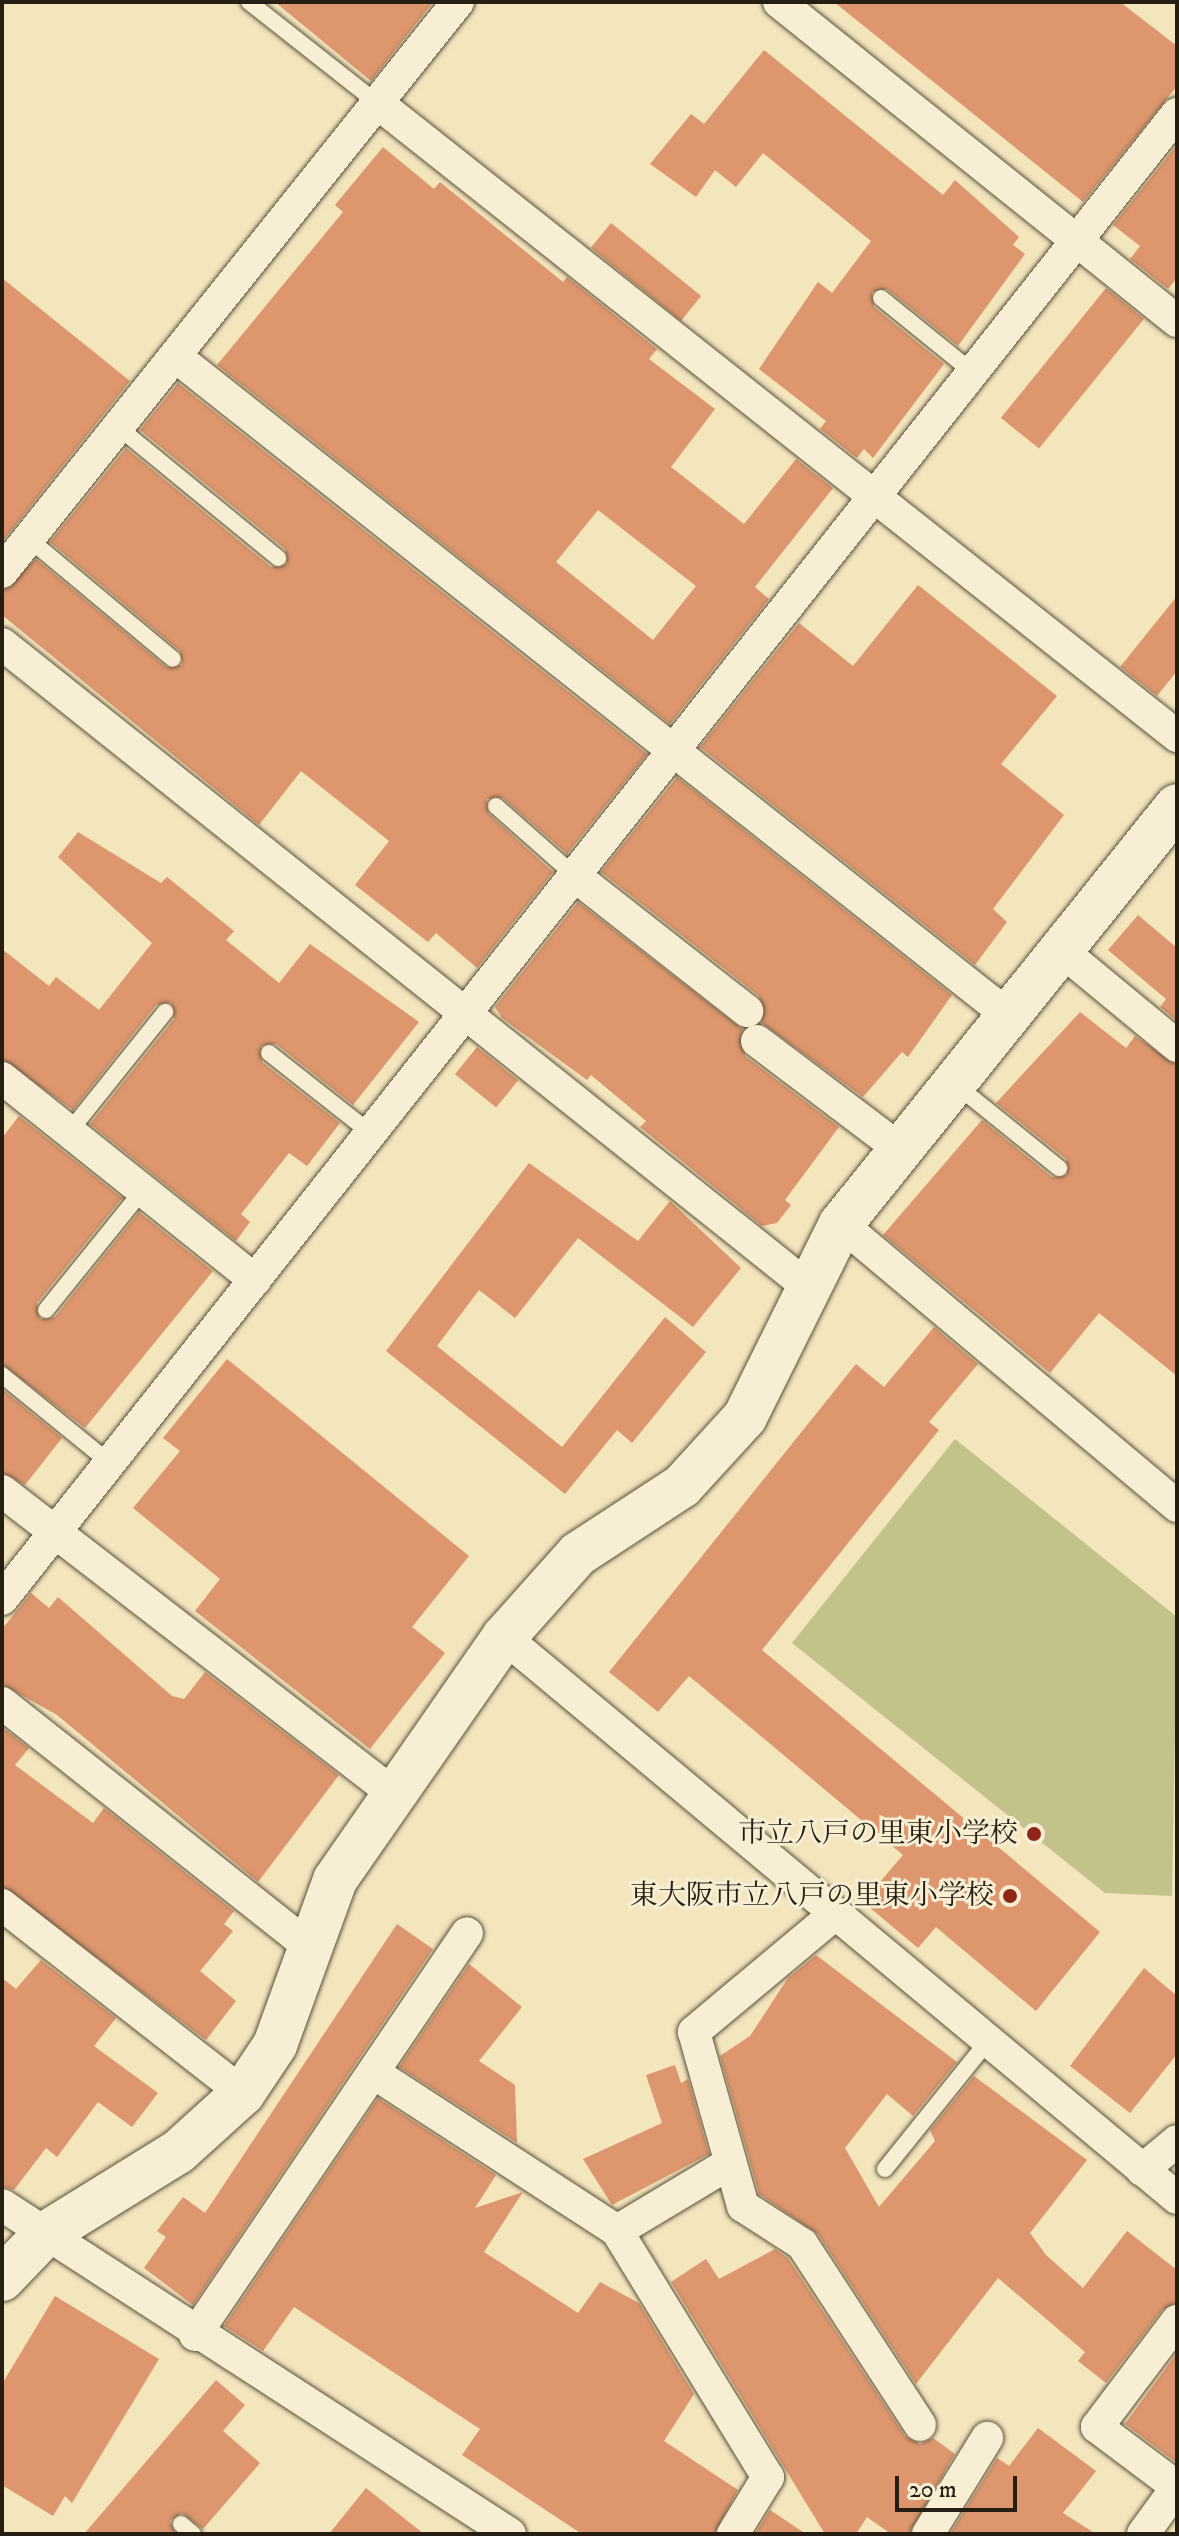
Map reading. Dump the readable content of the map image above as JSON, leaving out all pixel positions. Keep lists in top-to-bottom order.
{
  "places": ["市立八戸の里東小学校", "東大阪市立八戸の里東小学校"],
  "scale_bar": "20 m"
}
